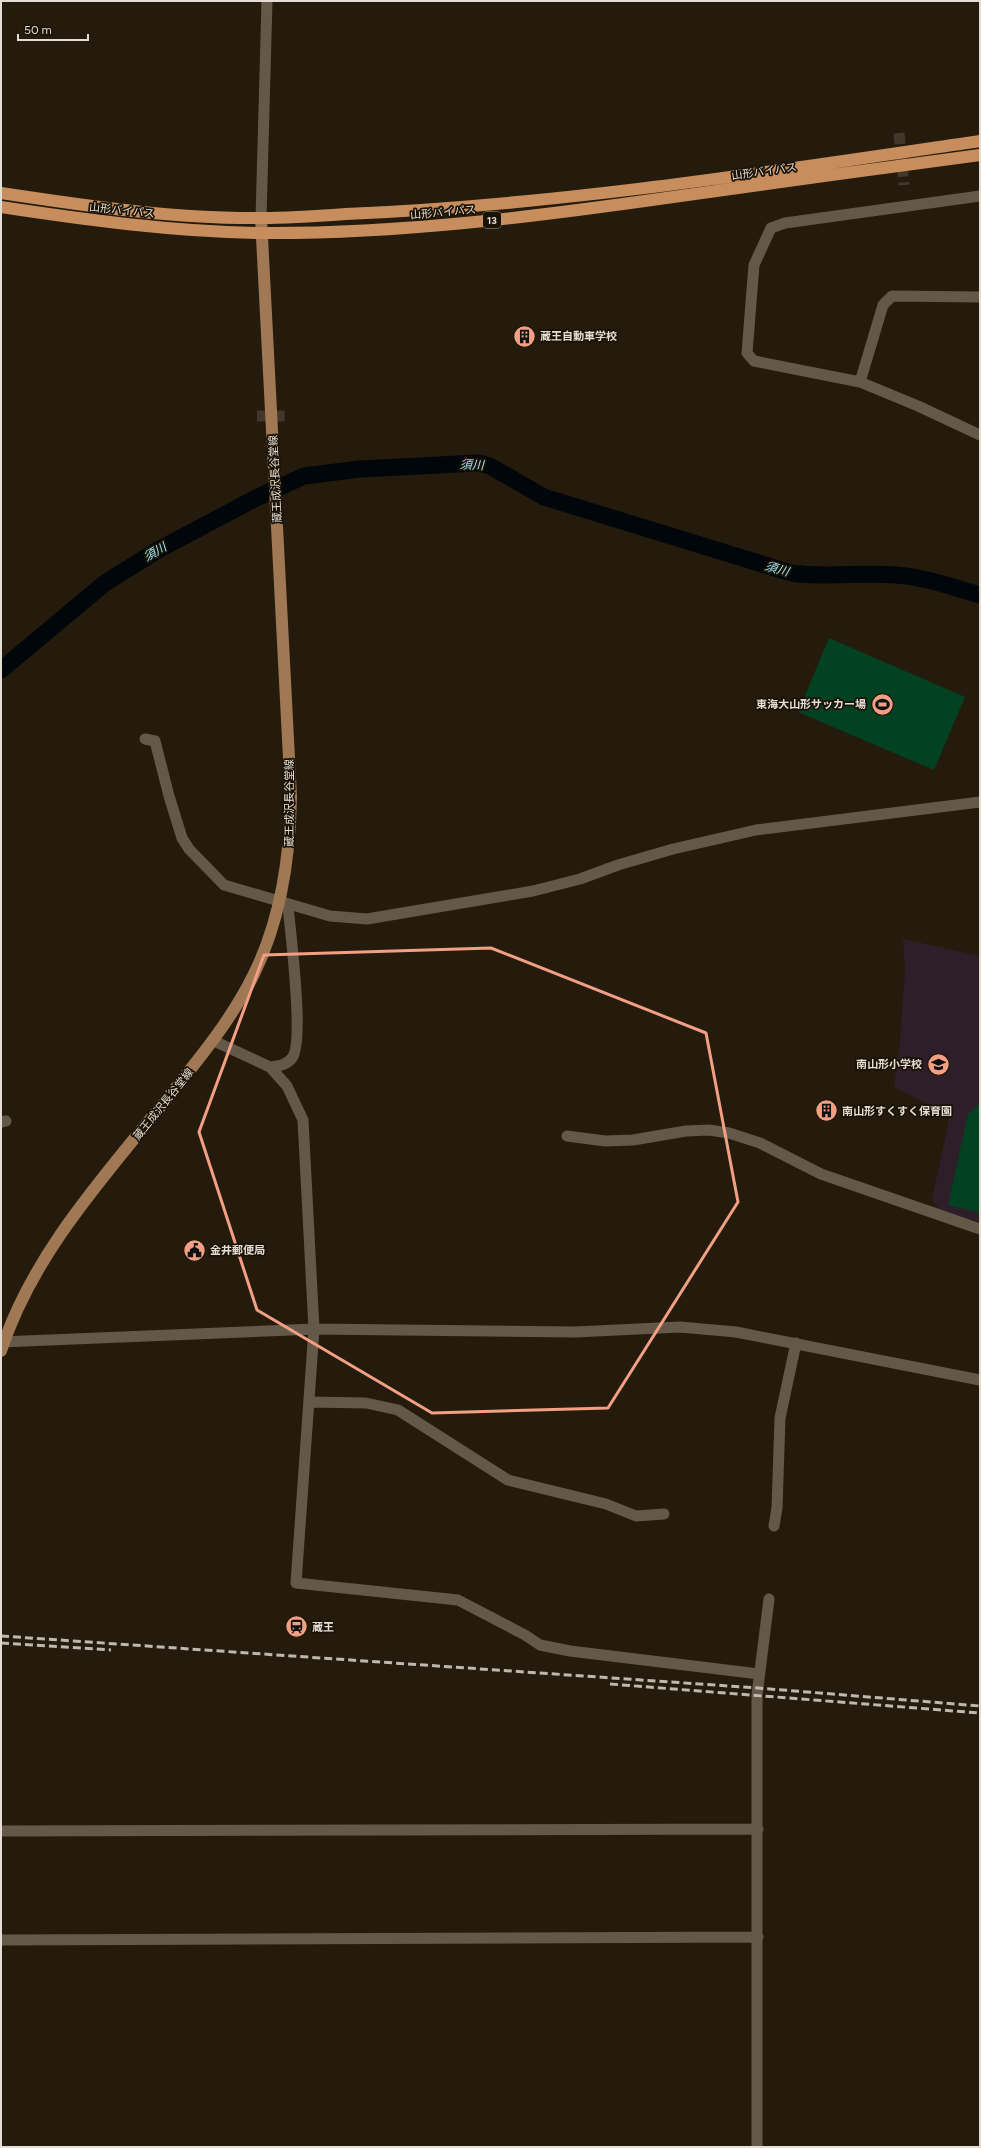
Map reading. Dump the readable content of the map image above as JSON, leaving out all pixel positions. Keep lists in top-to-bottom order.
{
  "streets": {
    "highway": ["山形バイパス", "13"],
    "main road": ["蔵王成沢長谷堂線"]
  },
  "crossings": [
    ["山形バイパス", "蔵王成沢長谷堂線"]
  ],
  "water": ["須川"],
  "places": {
    "building": ["蔵王自動車学校", "南山形すくすく保育園"],
    "sports": ["東海大山形サッカー場"],
    "school or university": ["南山形小学校"],
    "public building": ["金井郵便局"],
    "station": ["蔵王"]
  },
  "scale_bar": "50 m"
}
